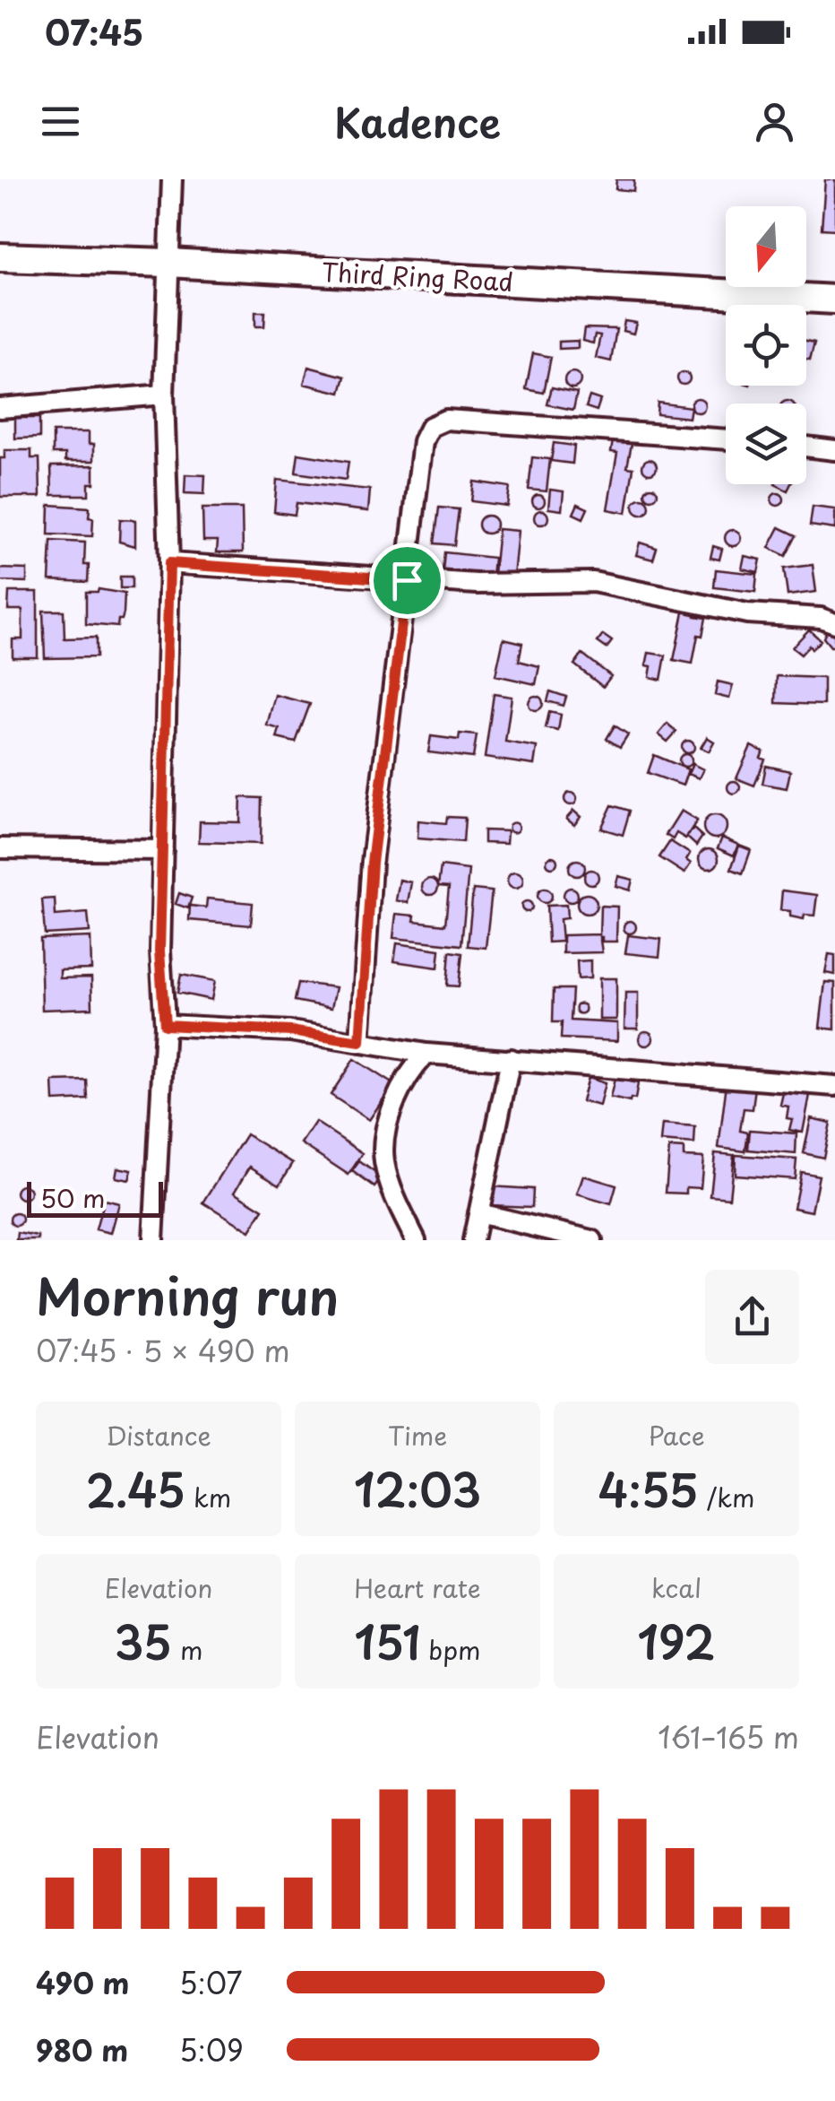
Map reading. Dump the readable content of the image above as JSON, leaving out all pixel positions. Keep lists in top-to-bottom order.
{
  "streets": {
    "street": ["Third Ring Road"]
  },
  "scale_bar": "50 m",
  "north": "bottom",
  "page": {
    "status": "07:45",
    "header": "Kadence",
    "scale": "50 m",
    "heading": ["Morning run", "07:45 · 5 × 490 m"],
    "stats": [
      ["Distance", "2.45 km"],
      ["Time", "12:03"],
      ["Pace", "4:55 /km"],
      ["Elevation", "35 m"],
      ["Heart rate", "151 bpm"],
      ["kcal", "192"]
    ],
    "chart": ["Elevation", "161–165 m"],
    "list": [
      {
        "name": "490 m",
        "note": "5:07"
      },
      {
        "name": "980 m",
        "note": "5:09"
      }
    ]
  }
}
